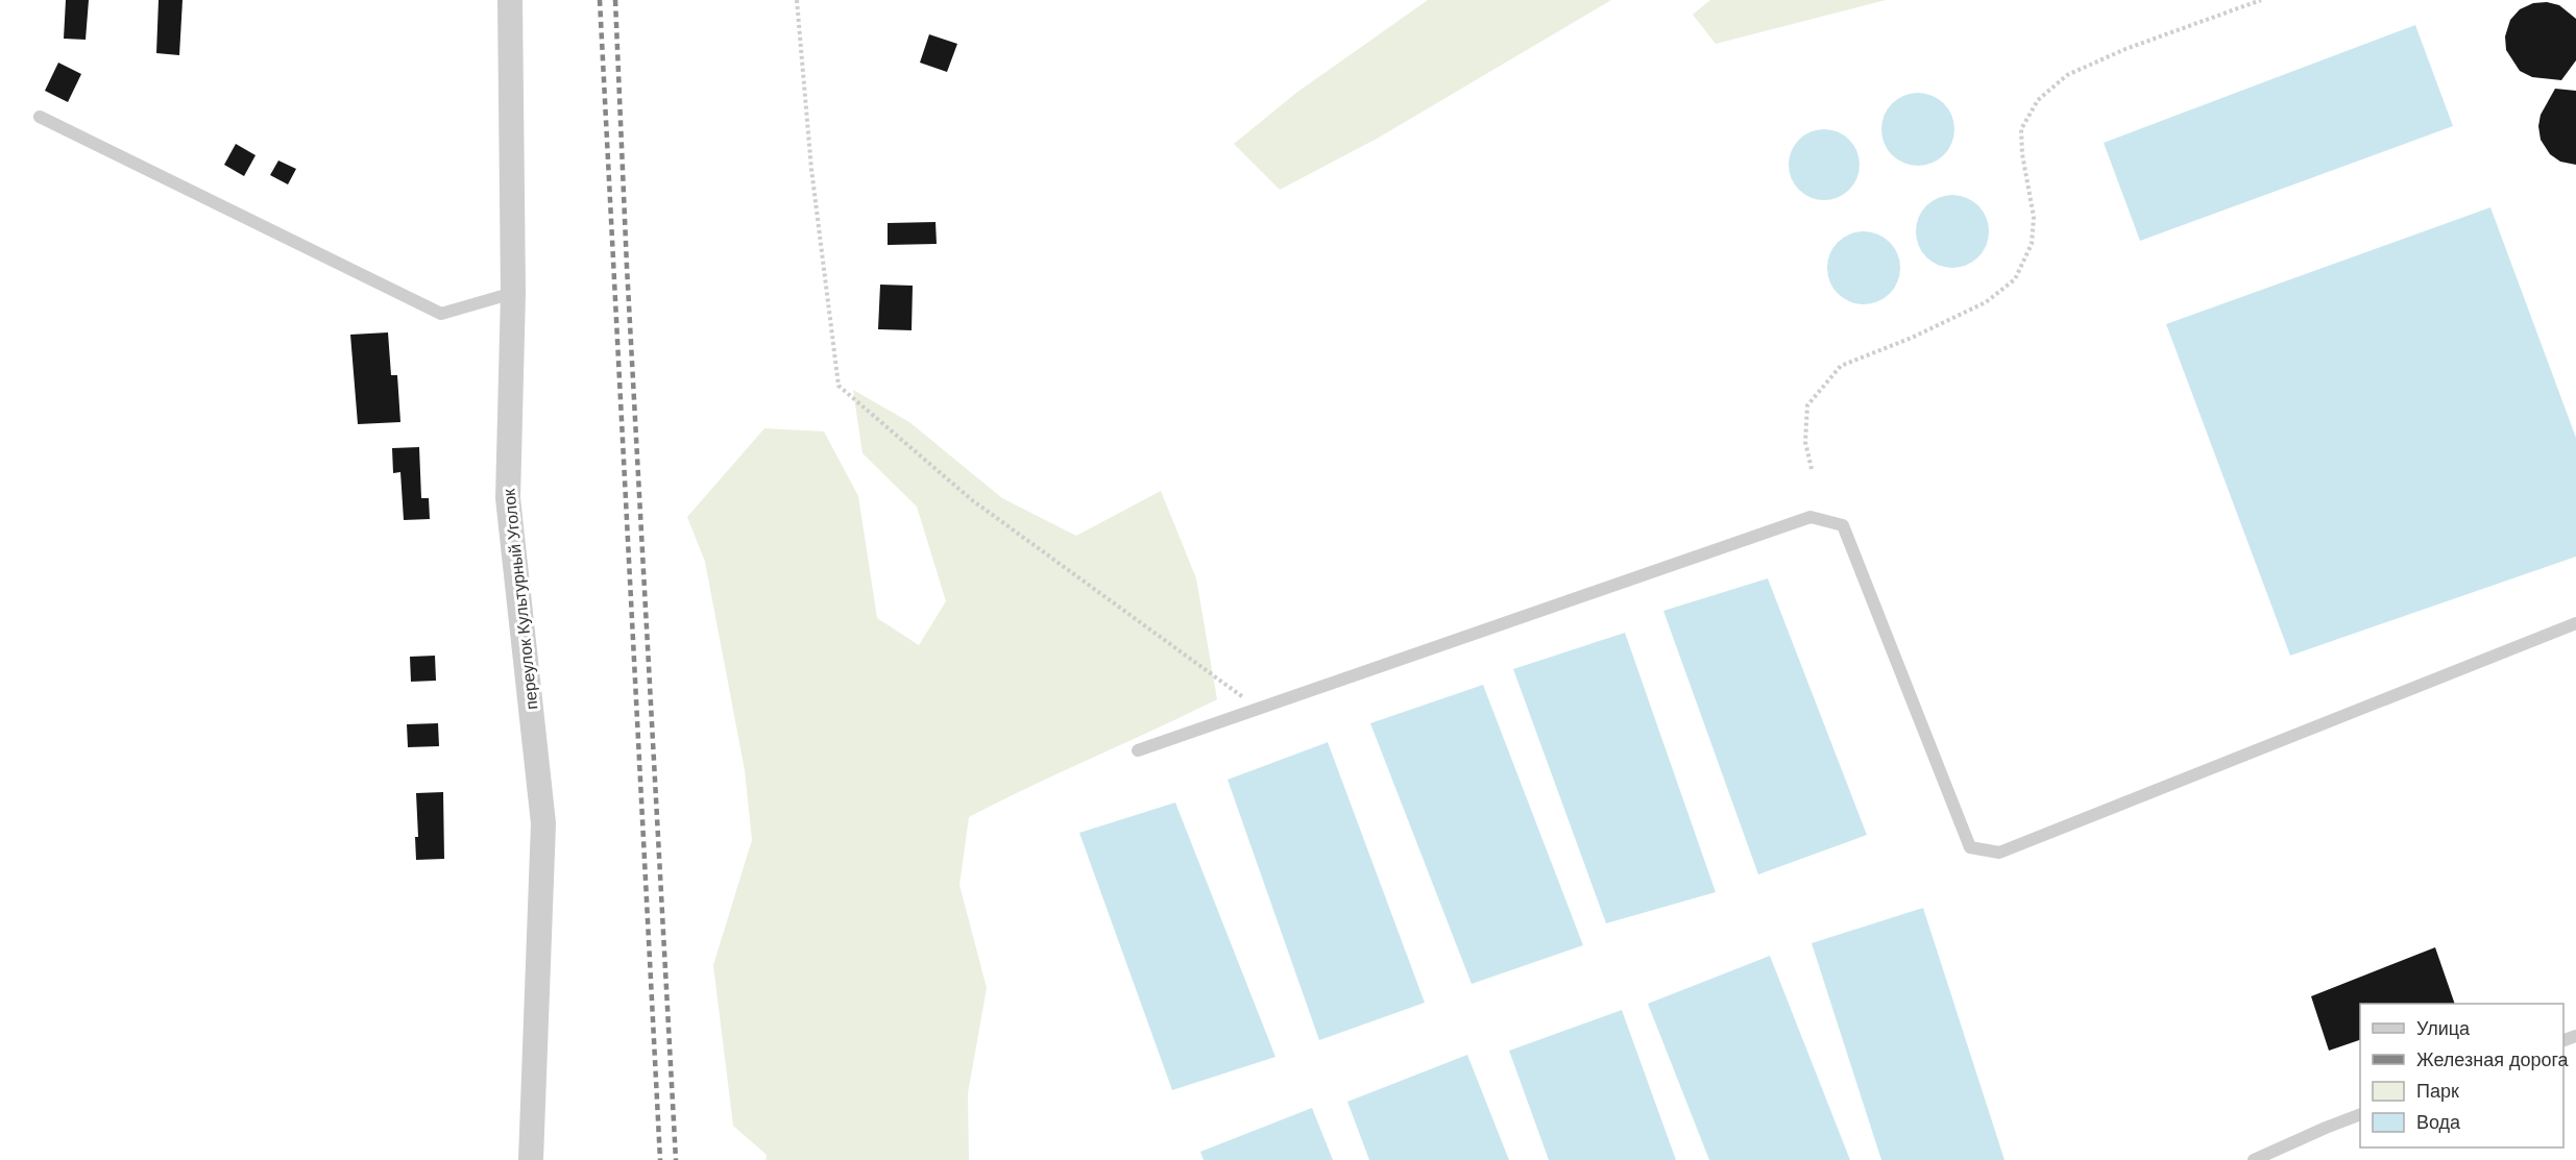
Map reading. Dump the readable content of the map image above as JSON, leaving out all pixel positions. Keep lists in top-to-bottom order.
{
  "streets": {
    "street": ["переулок Культурный Уголок"]
  },
  "legend": [
    "Улица",
    "Железная дорога",
    "Парк",
    "Вода"
  ]
}
